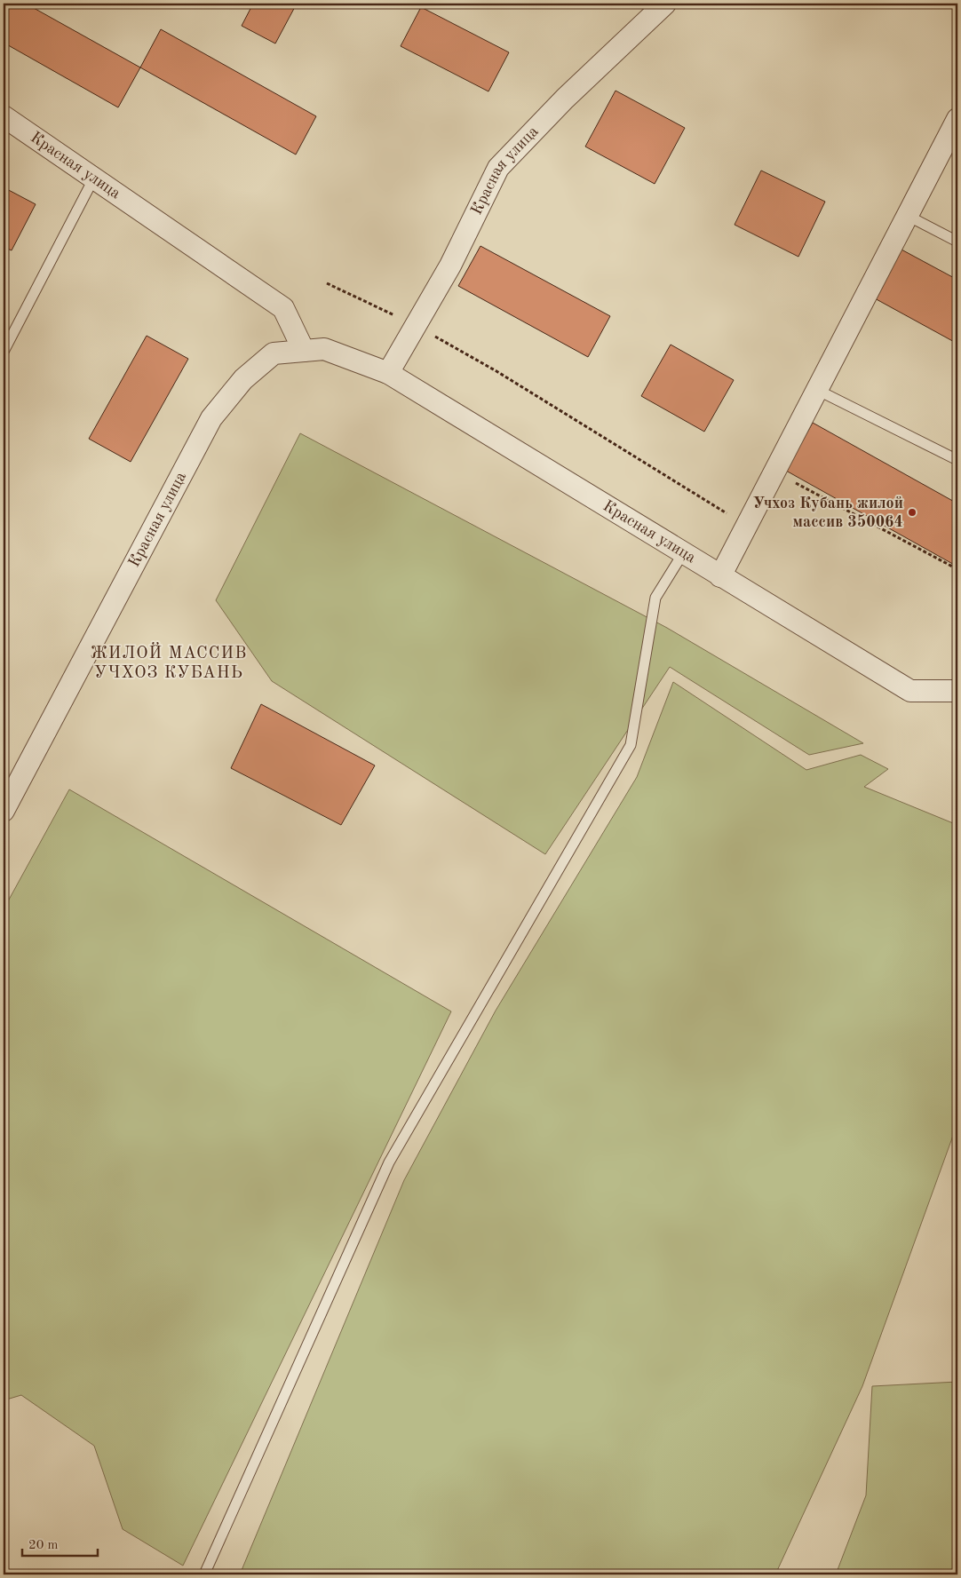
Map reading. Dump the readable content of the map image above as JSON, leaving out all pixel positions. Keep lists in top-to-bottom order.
{
  "streets": {
    "street": ["Красная улица"]
  },
  "districts": ["ЖИЛОЙ МАССИВ УЧХОЗ КУБАНЬ"],
  "places": ["Учхоз Кубань жилой массив 350064"],
  "scale_bar": "20 m"
}
